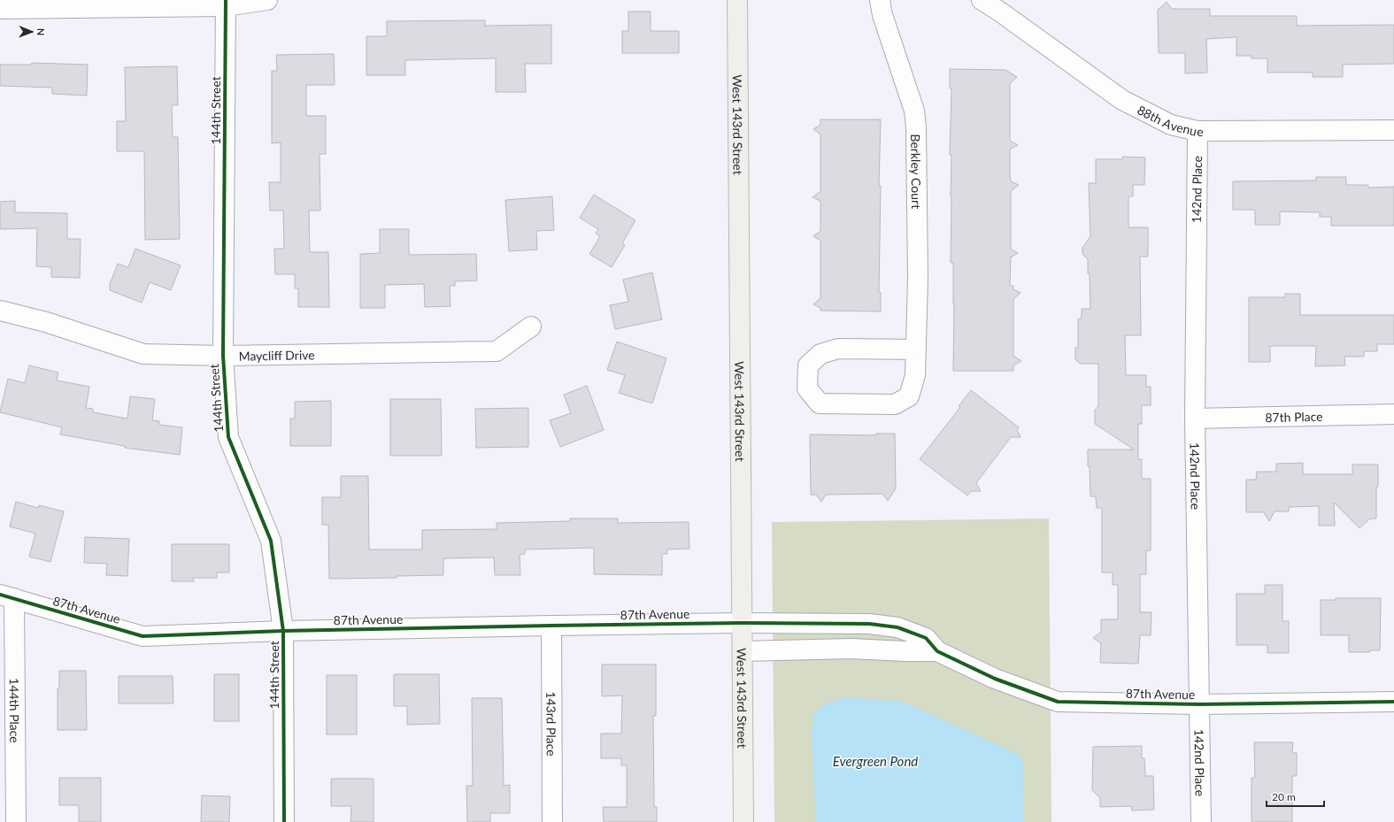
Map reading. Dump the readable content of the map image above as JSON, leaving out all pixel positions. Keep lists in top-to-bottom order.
{
  "streets": {
    "main road": ["West 143rd Street"],
    "street": [
      "144th Street",
      "88th Avenue",
      "Berkley Court",
      "142nd Place",
      "Maycliff Drive",
      "87th Place",
      "87th Avenue",
      "144th Place",
      "143rd Place"
    ]
  },
  "crossings": [
    ["144th Street", "Maycliff Drive"],
    ["144th Street", "87th Avenue"],
    ["88th Avenue", "142nd Place"],
    ["West 143rd Street", "87th Avenue"],
    ["142nd Place", "87th Place"],
    ["142nd Place", "87th Avenue"],
    ["87th Avenue", "144th Place"],
    ["87th Avenue", "143rd Place"]
  ],
  "water": ["Evergreen Pond"],
  "scale_bar": "20 m",
  "north": "right"
}
